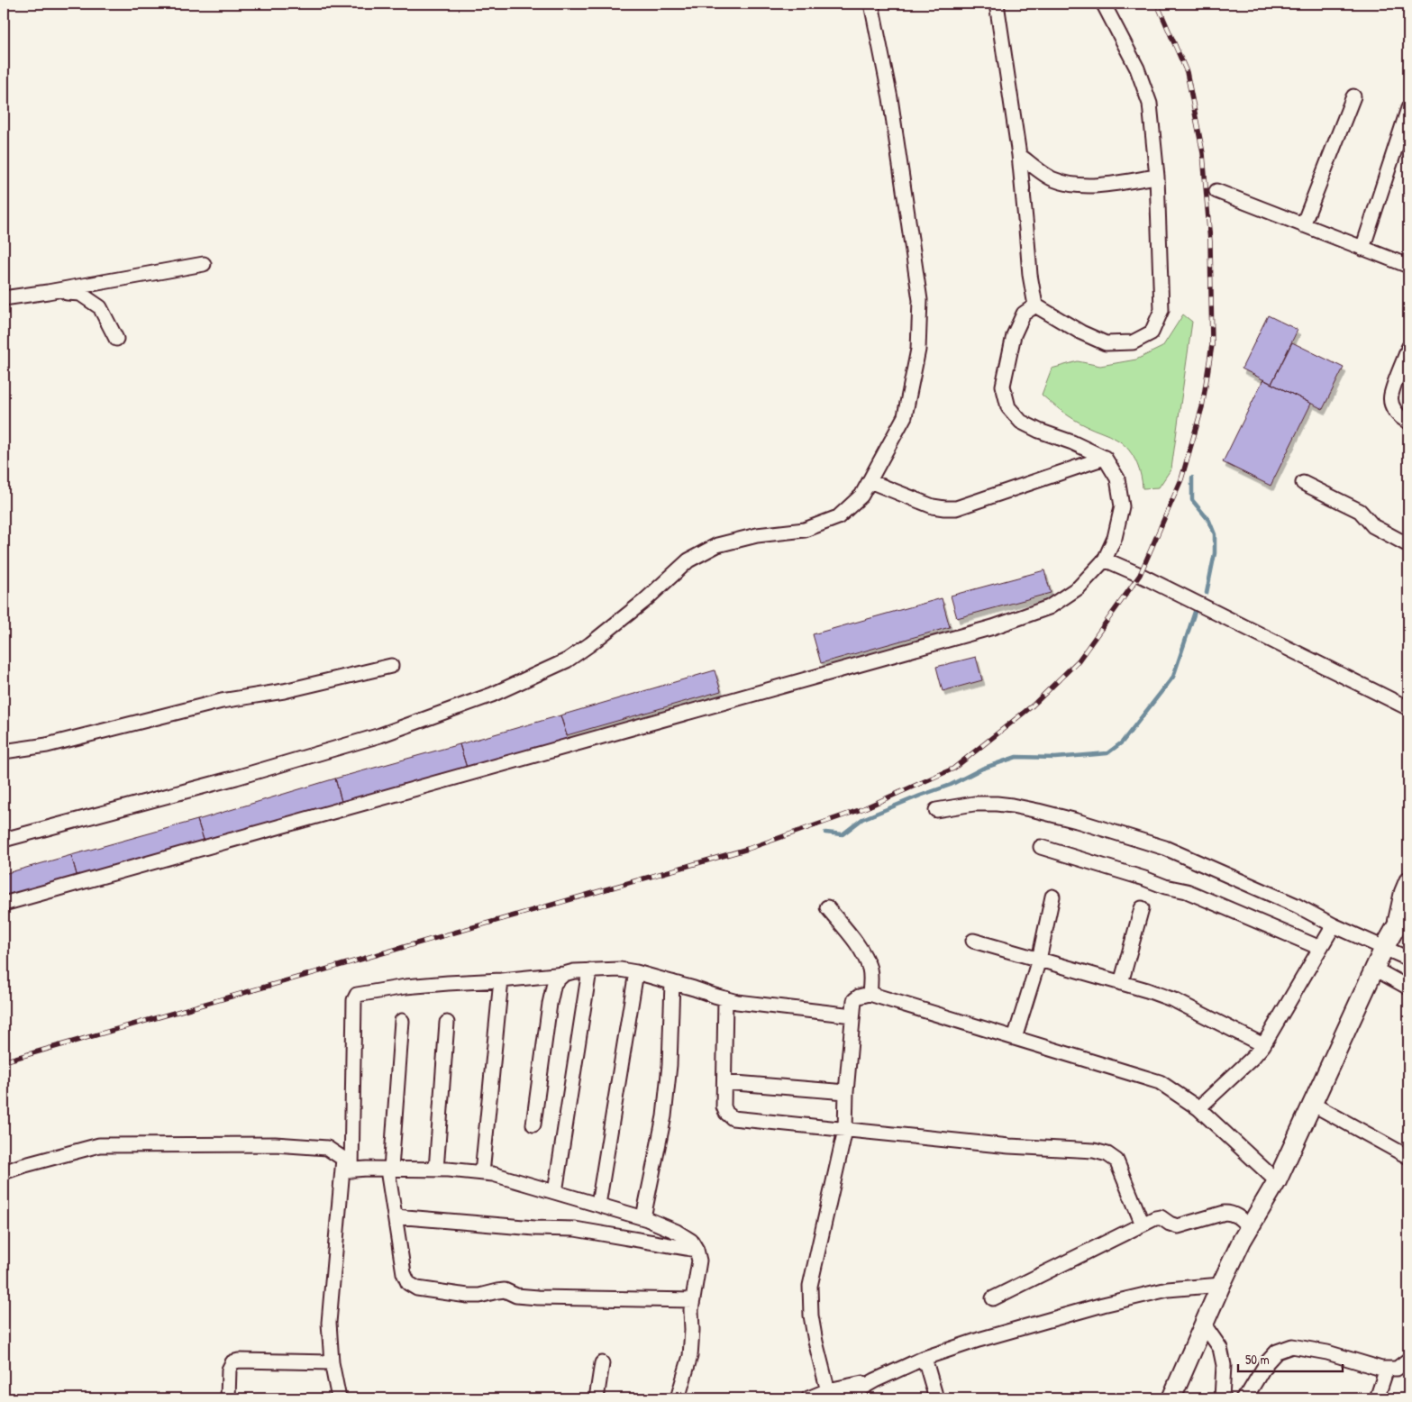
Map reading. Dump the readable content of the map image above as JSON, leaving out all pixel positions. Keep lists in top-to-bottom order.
{
  "scale_bar": "50 m"
}
